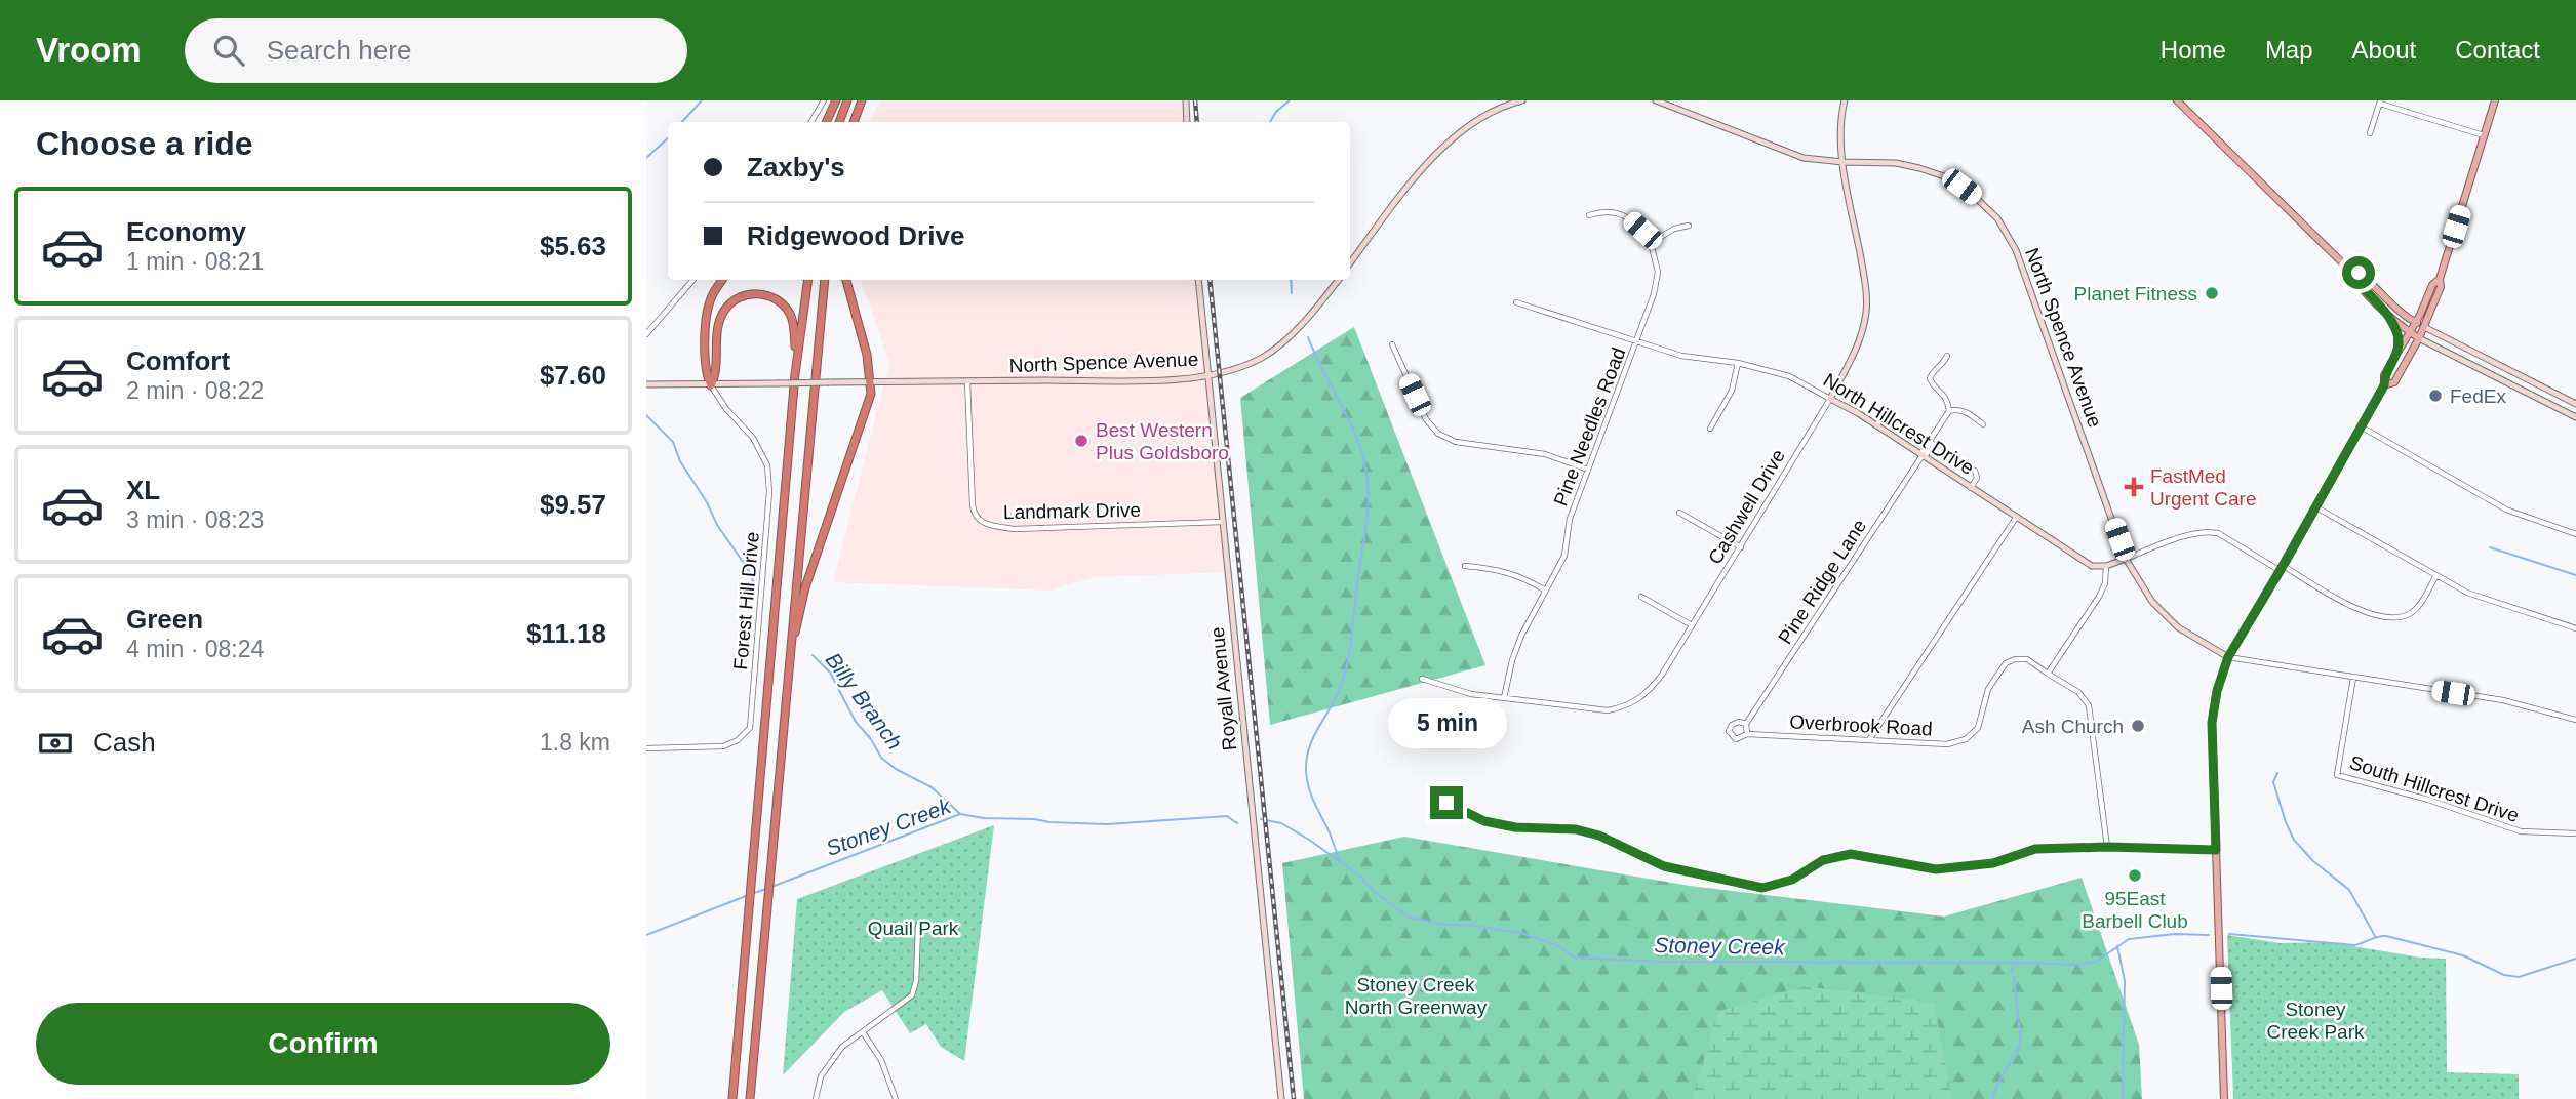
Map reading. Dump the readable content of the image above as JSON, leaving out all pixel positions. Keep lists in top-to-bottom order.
{
  "streets": {
    "street": [
      "North Spence Avenue",
      "North Hillcrest Drive",
      "Pine Needles Road",
      "Cashwell Drive",
      "Landmark Drive",
      "Pine Ridge Lane",
      "Forest Hill Drive",
      "Royall Avenue",
      "Overbrook Road",
      "South Hillcrest Drive"
    ]
  },
  "crossings": [
    ["North Spence Avenue", "Cashwell Drive"],
    ["North Spence Avenue", "Landmark Drive"],
    ["North Spence Avenue", "Forest Hill Drive"],
    ["North Spence Avenue", "Royall Avenue"],
    ["North Hillcrest Drive", "Pine Needles Road"],
    ["North Hillcrest Drive", "Cashwell Drive"],
    ["North Hillcrest Drive", "Pine Ridge Lane"],
    ["Pine Needles Road", "Cashwell Drive"],
    ["Landmark Drive", "Royall Avenue"],
    ["Pine Ridge Lane", "Overbrook Road"]
  ],
  "water": ["Billy Branch", "Stoney Creek"],
  "parks": ["Quail Park", "Stoney Creek North Greenway", "Stoney Creek Park"],
  "places": {
    "other": [
      "Planet Fitness",
      "FedEx",
      "Best Western Plus Goldsboro",
      "Ash Church",
      "95East Barbell Club"
    ],
    "health": ["FastMed Urgent Care"]
  },
  "page": {
    "header": "Vroom",
    "search": "Search here",
    "nav": [
      "Home",
      "Map",
      "About",
      "Contact"
    ],
    "heading": "Choose a ride",
    "banner": ["Zaxby's", "Ridgewood Drive"],
    "list": [
      {
        "name": "Economy",
        "note": "1 min · 08:21",
        "value": "$5.63"
      },
      {
        "name": "Comfort",
        "note": "2 min · 08:22",
        "value": "$7.60"
      },
      {
        "name": "XL",
        "note": "3 min · 08:23",
        "value": "$9.57"
      },
      {
        "name": "Green",
        "note": "4 min · 08:24",
        "value": "$11.18"
      }
    ],
    "bubble": "5 min",
    "pay": ["Cash", "1.8 km"],
    "buttons": "Confirm"
  }
}
